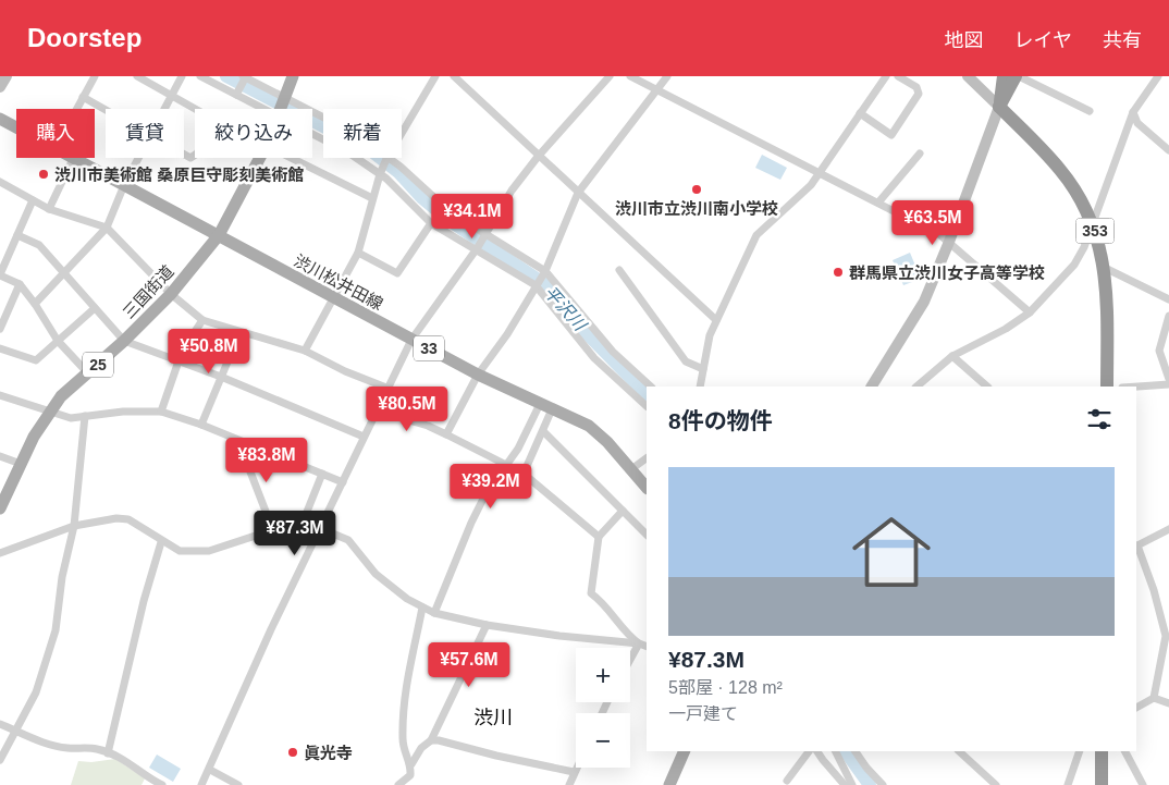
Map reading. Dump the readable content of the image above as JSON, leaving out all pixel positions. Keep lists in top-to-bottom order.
{
  "streets": {
    "highway": ["353"],
    "main road": [
      "渋川松井田線",
      "三国街道",
      "33",
      "25"
    ]
  },
  "crossings": [
    ["渋川松井田線", "三国街道"]
  ],
  "districts": ["渋川"],
  "water": ["平沢川"],
  "places": [
    "渋川市美術館 桑原巨守彫刻美術館",
    "渋川市立渋川南小学校",
    "群馬県立渋川女子高等学校",
    "眞光寺"
  ],
  "page": {
    "header": "Doorstep",
    "nav": ["地図", "レイヤ", "共有"],
    "chip": [
      "購入",
      "賃貸",
      "絞り込み",
      "新着"
    ],
    "price": [
      "¥34.1M",
      "¥63.5M",
      "¥50.8M",
      "¥80.5M",
      "¥83.8M",
      "¥39.2M",
      "¥87.3M",
      "¥57.6M"
    ],
    "heading": "8件の物件",
    "list": [
      {
        "name": "¥87.3M",
        "note": "5部屋 · 128 m² · 一戸建て"
      }
    ],
    "map_buttons": ["+", "−"]
  }
}
